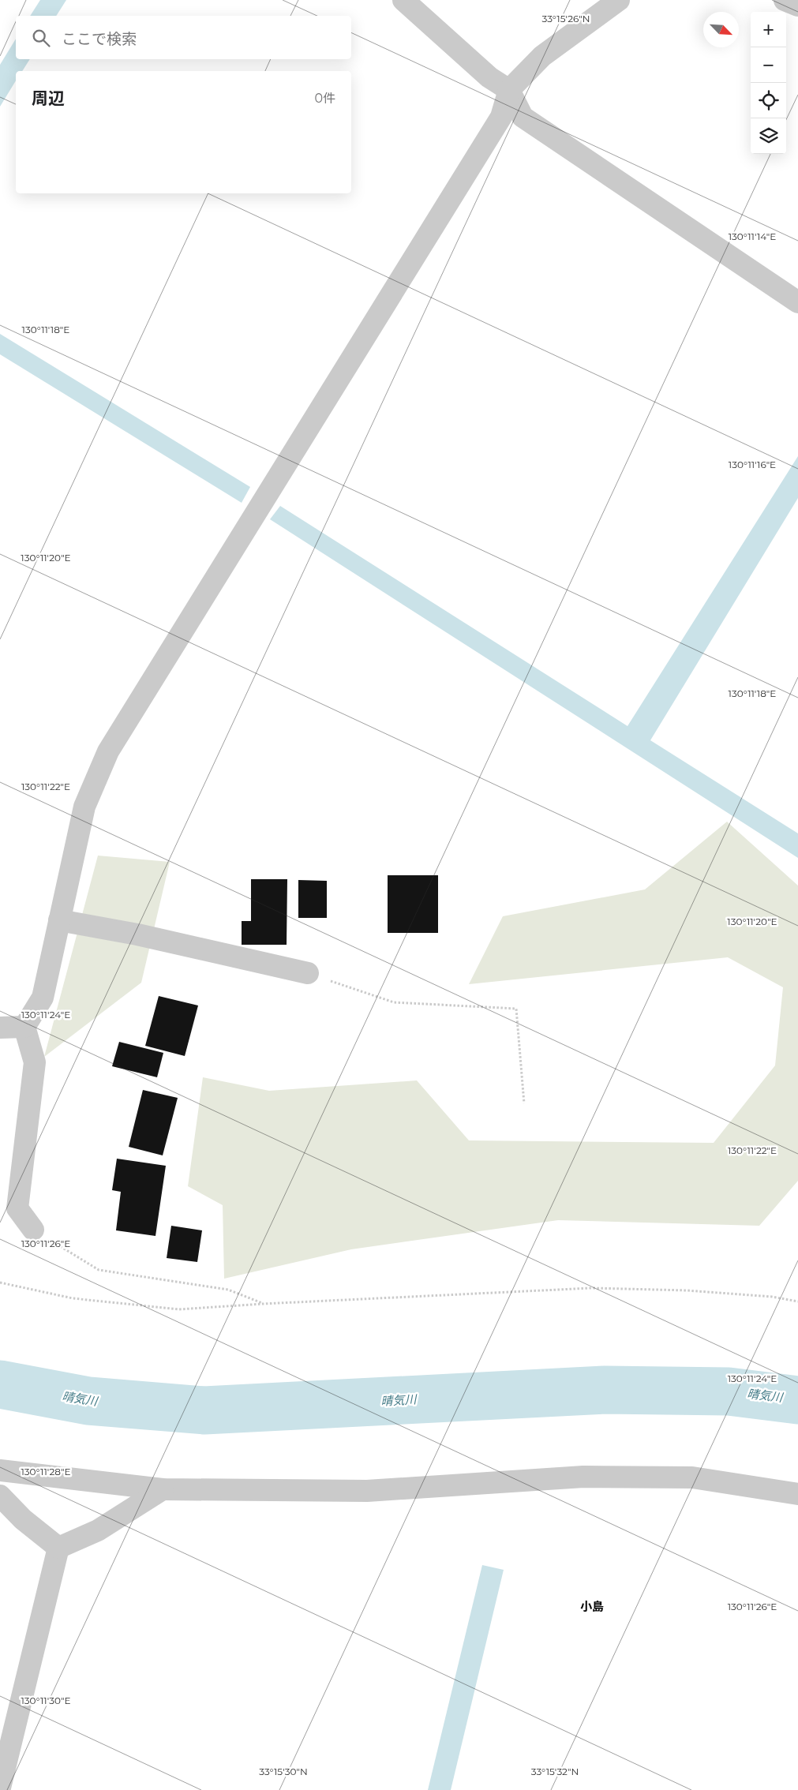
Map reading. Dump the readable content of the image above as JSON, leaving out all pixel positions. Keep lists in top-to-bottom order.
{
  "districts": ["小島"],
  "water": ["晴気川"],
  "north": "bottom right",
  "page": {
    "map_buttons": ["+", "−"],
    "search": "ここで検索",
    "heading": ["周辺", "0件"]
  },
  "coordinates": [
    "33°15'26\"N",
    "130°11'14\"E",
    "130°11'18\"E",
    "130°11'16\"E",
    "130°11'20\"E",
    "130°11'22\"E",
    "130°11'24\"E",
    "130°11'26\"E",
    "130°11'28\"E",
    "130°11'30\"E",
    "33°15'30\"N",
    "33°15'32\"N"
  ]
}
